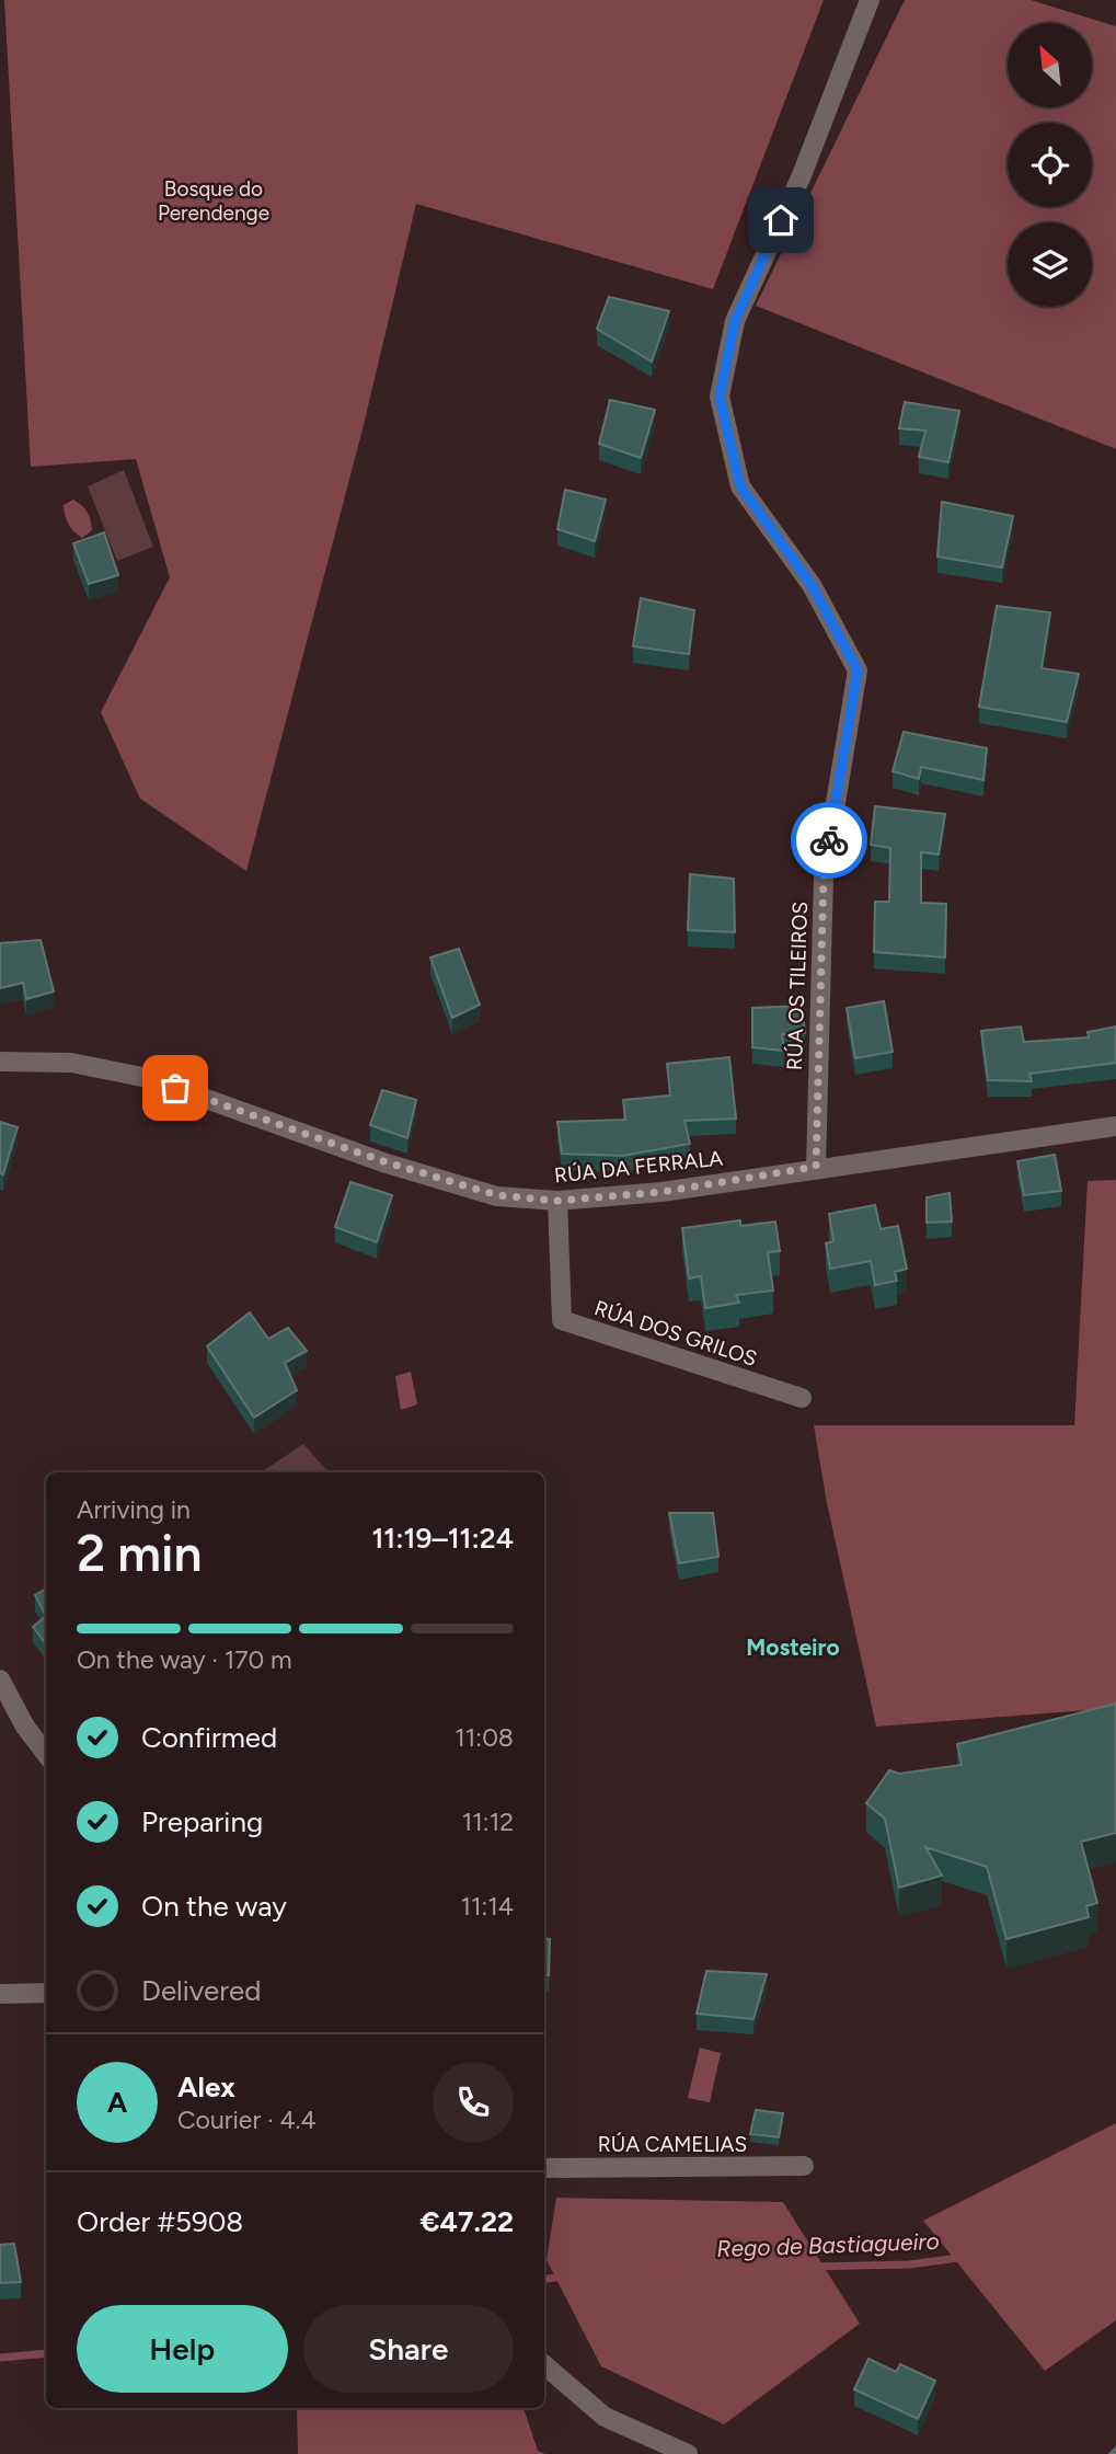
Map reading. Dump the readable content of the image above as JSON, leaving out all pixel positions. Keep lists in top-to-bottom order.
{
  "streets": {
    "street": [
      "RÚA OS TILEIROS",
      "RÚA DA FERRALA",
      "RÚA DOS GRILOS",
      "RÚA CAMELIAS"
    ]
  },
  "crossings": [
    ["RÚA OS TILEIROS", "RÚA DA FERRALA"],
    ["RÚA DA FERRALA", "RÚA DOS GRILOS"]
  ],
  "districts": ["Mosteiro"],
  "water": ["Rego de Bastiagueiro"],
  "parks": ["Bosque do Perendenge"],
  "north": "top left",
  "page": {
    "heading": ["2 min", "Arriving in", "11:19–11:24"],
    "panel": [
      "Alex",
      "Courier · 4.4",
      "Order #5908",
      "€47.22"
    ],
    "bar": "On the way · 170 m",
    "list": [
      ["Confirmed", "11:08"],
      ["Preparing", "11:12"],
      ["On the way", "11:14"],
      "Delivered"
    ],
    "round": "A",
    "buttons": ["Help", "Share"]
  }
}
